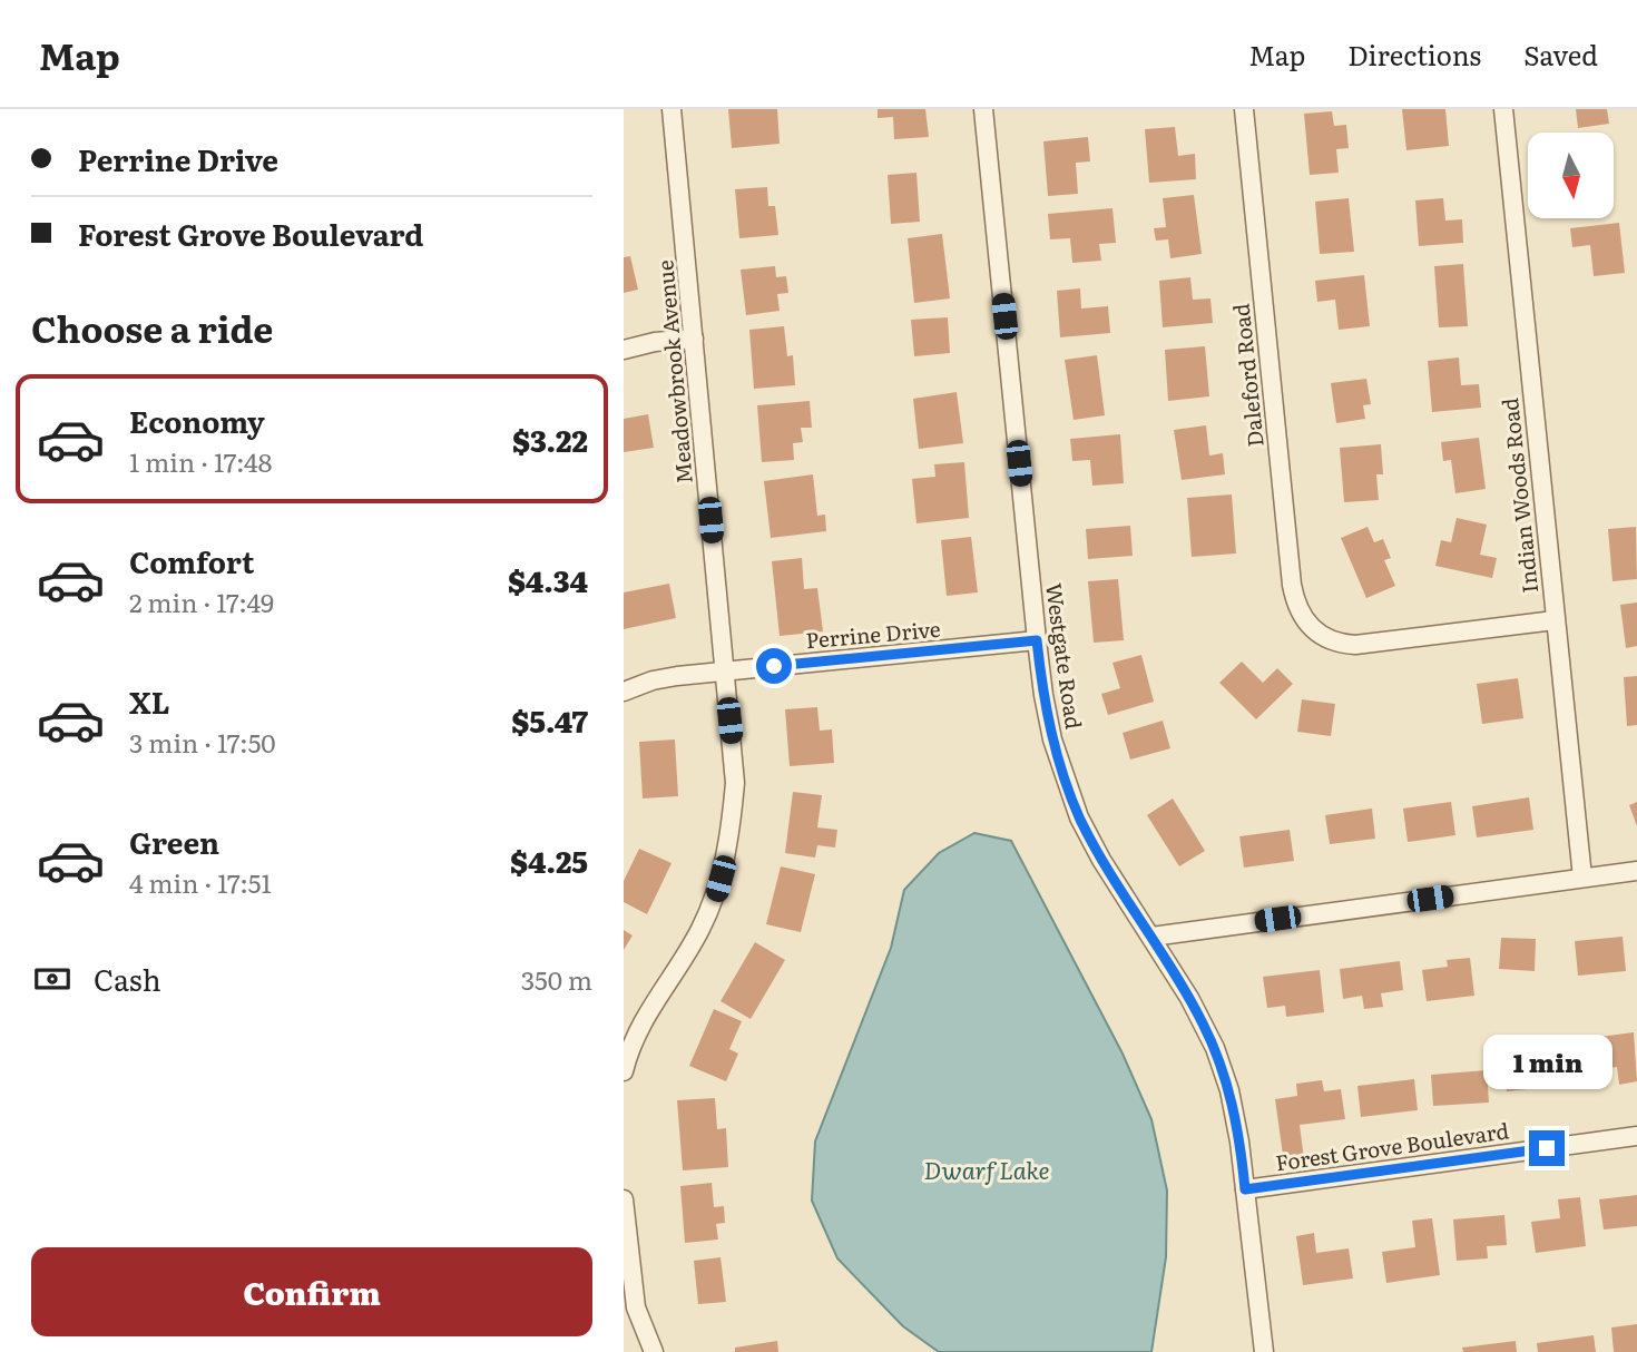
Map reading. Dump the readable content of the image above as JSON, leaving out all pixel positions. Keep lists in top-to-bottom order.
{
  "streets": {
    "street": [
      "Meadowbrook Avenue",
      "Daleford Road",
      "Indian Woods Road",
      "Perrine Drive",
      "Westgate Road",
      "Forest Grove Boulevard"
    ]
  },
  "crossings": [
    ["Meadowbrook Avenue", "Perrine Drive"],
    ["Daleford Road", "Indian Woods Road"],
    ["Perrine Drive", "Westgate Road"],
    ["Westgate Road", "Forest Grove Boulevard"]
  ],
  "water": ["Dwarf Lake"],
  "north": "bottom",
  "page": {
    "header": "Map",
    "nav": ["Map", "Directions", "Saved"],
    "banner": ["Perrine Drive", "Forest Grove Boulevard"],
    "heading": "Choose a ride",
    "list": [
      {
        "name": "Economy",
        "note": "1 min · 17:48",
        "value": "$3.22"
      },
      {
        "name": "Comfort",
        "note": "2 min · 17:49",
        "value": "$4.34"
      },
      {
        "name": "XL",
        "note": "3 min · 17:50",
        "value": "$5.47"
      },
      {
        "name": "Green",
        "note": "4 min · 17:51",
        "value": "$4.25"
      }
    ],
    "pay": ["Cash", "350 m"],
    "bubble": "1 min",
    "buttons": "Confirm"
  }
}
